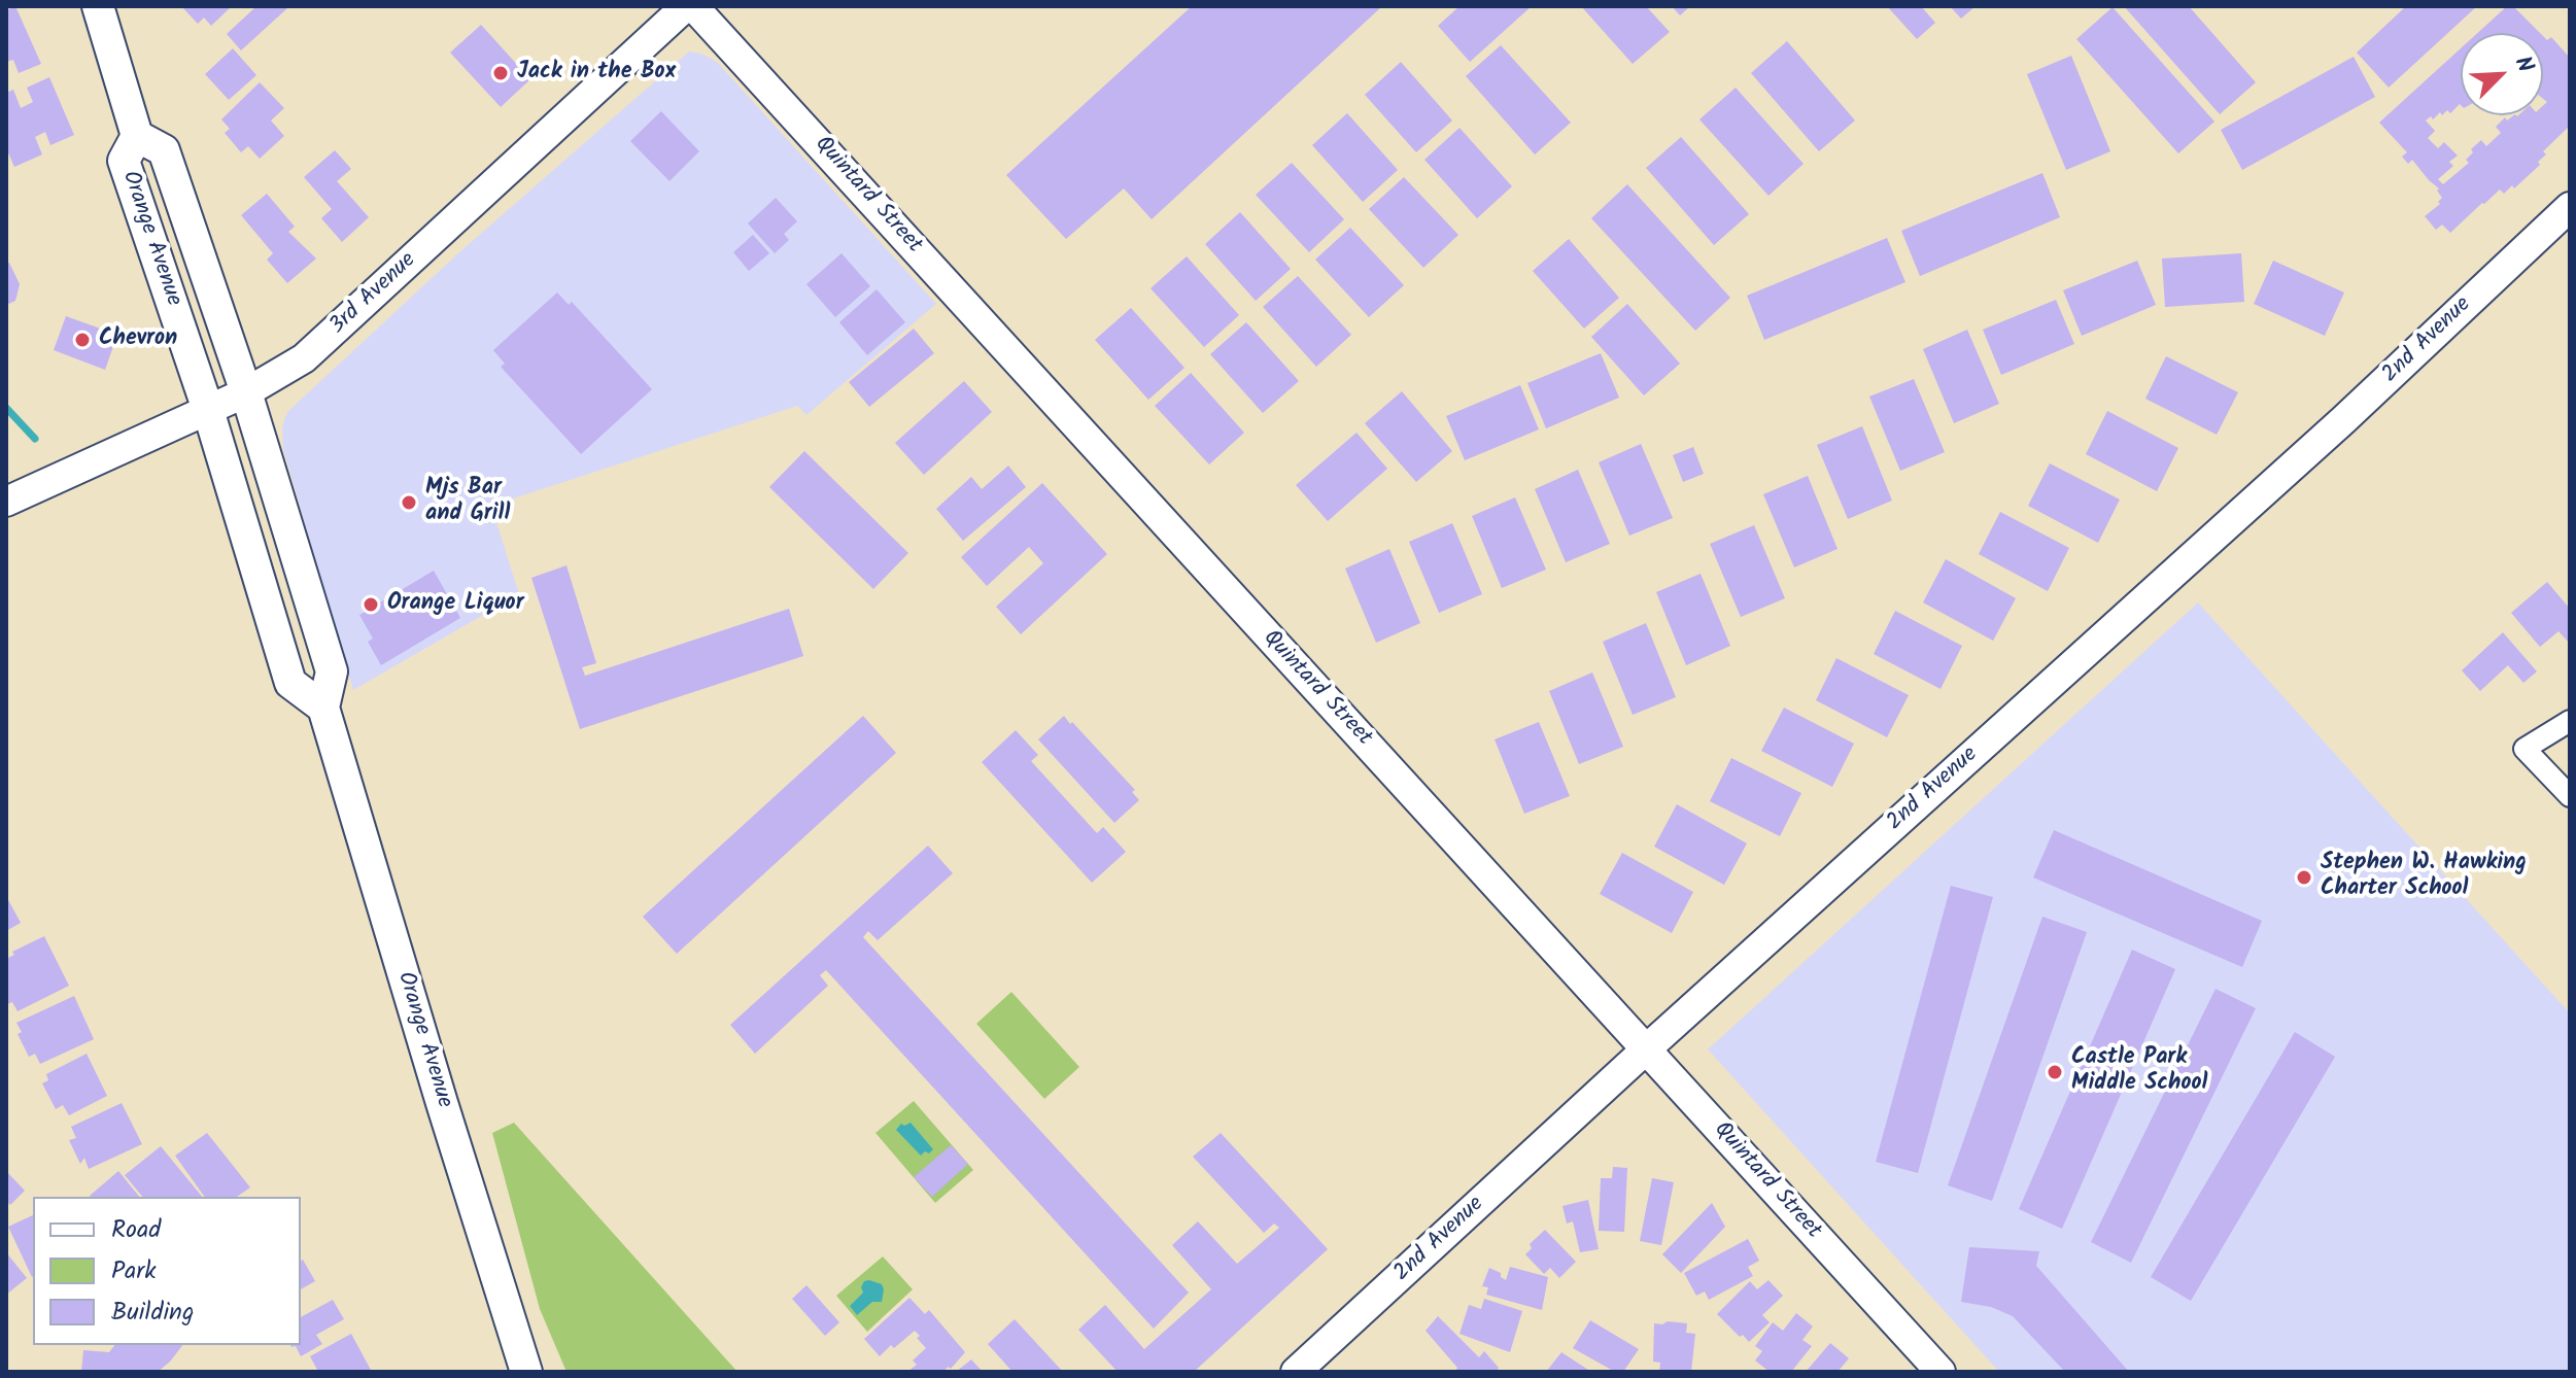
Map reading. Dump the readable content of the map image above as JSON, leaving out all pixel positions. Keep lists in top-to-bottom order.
{
  "streets": {
    "main road": ["Orange Avenue"],
    "street": ["Quintard Street", "3rd Avenue", "2nd Avenue"]
  },
  "crossings": [
    ["Quintard Street", "2nd Avenue"],
    ["Orange Avenue", "3rd Avenue"]
  ],
  "places": [
    "Jack in the Box",
    "Chevron",
    "Mjs Bar and Grill",
    "Orange Liquor",
    "Stephen W. Hawking Charter School",
    "Castle Park Middle School"
  ],
  "legend": ["Road", "Park", "Building"],
  "north": "top right"
}
